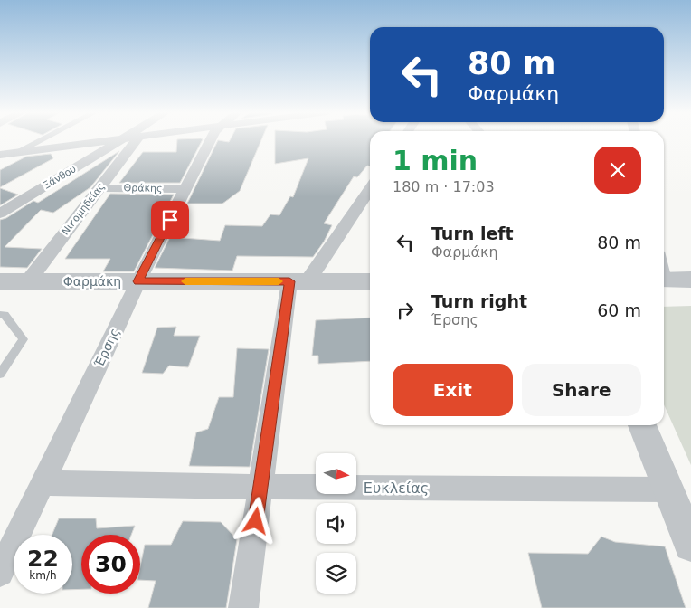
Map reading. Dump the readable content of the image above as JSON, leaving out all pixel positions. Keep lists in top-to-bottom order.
{
  "streets": {
    "street": [
      "Ξάνθου",
      "Θράκης",
      "Νικομηδείας",
      "Φαρμάκη",
      "Έρσης",
      "Ευκλείας"
    ]
  },
  "crossings": [
    ["Θράκης", "Νικομηδείας"],
    ["Θράκης", "Έρσης"],
    ["Νικομηδείας", "Φαρμάκη"],
    ["Φαρμάκη", "Έρσης"],
    ["Έρσης", "Ευκλείας"]
  ],
  "north": "right",
  "page": {
    "turn": ["80 m", "Φαρμάκη"],
    "heading": ["1 min", "180 m · 17:03"],
    "list": [
      {
        "name": "Turn left",
        "note": "Φαρμάκη",
        "value": "80 m"
      },
      {
        "name": "Turn right",
        "note": "Έρσης",
        "value": "60 m"
      }
    ],
    "buttons": ["Exit", "Share"],
    "speed": "22 km/h",
    "limit": "30"
  }
}
